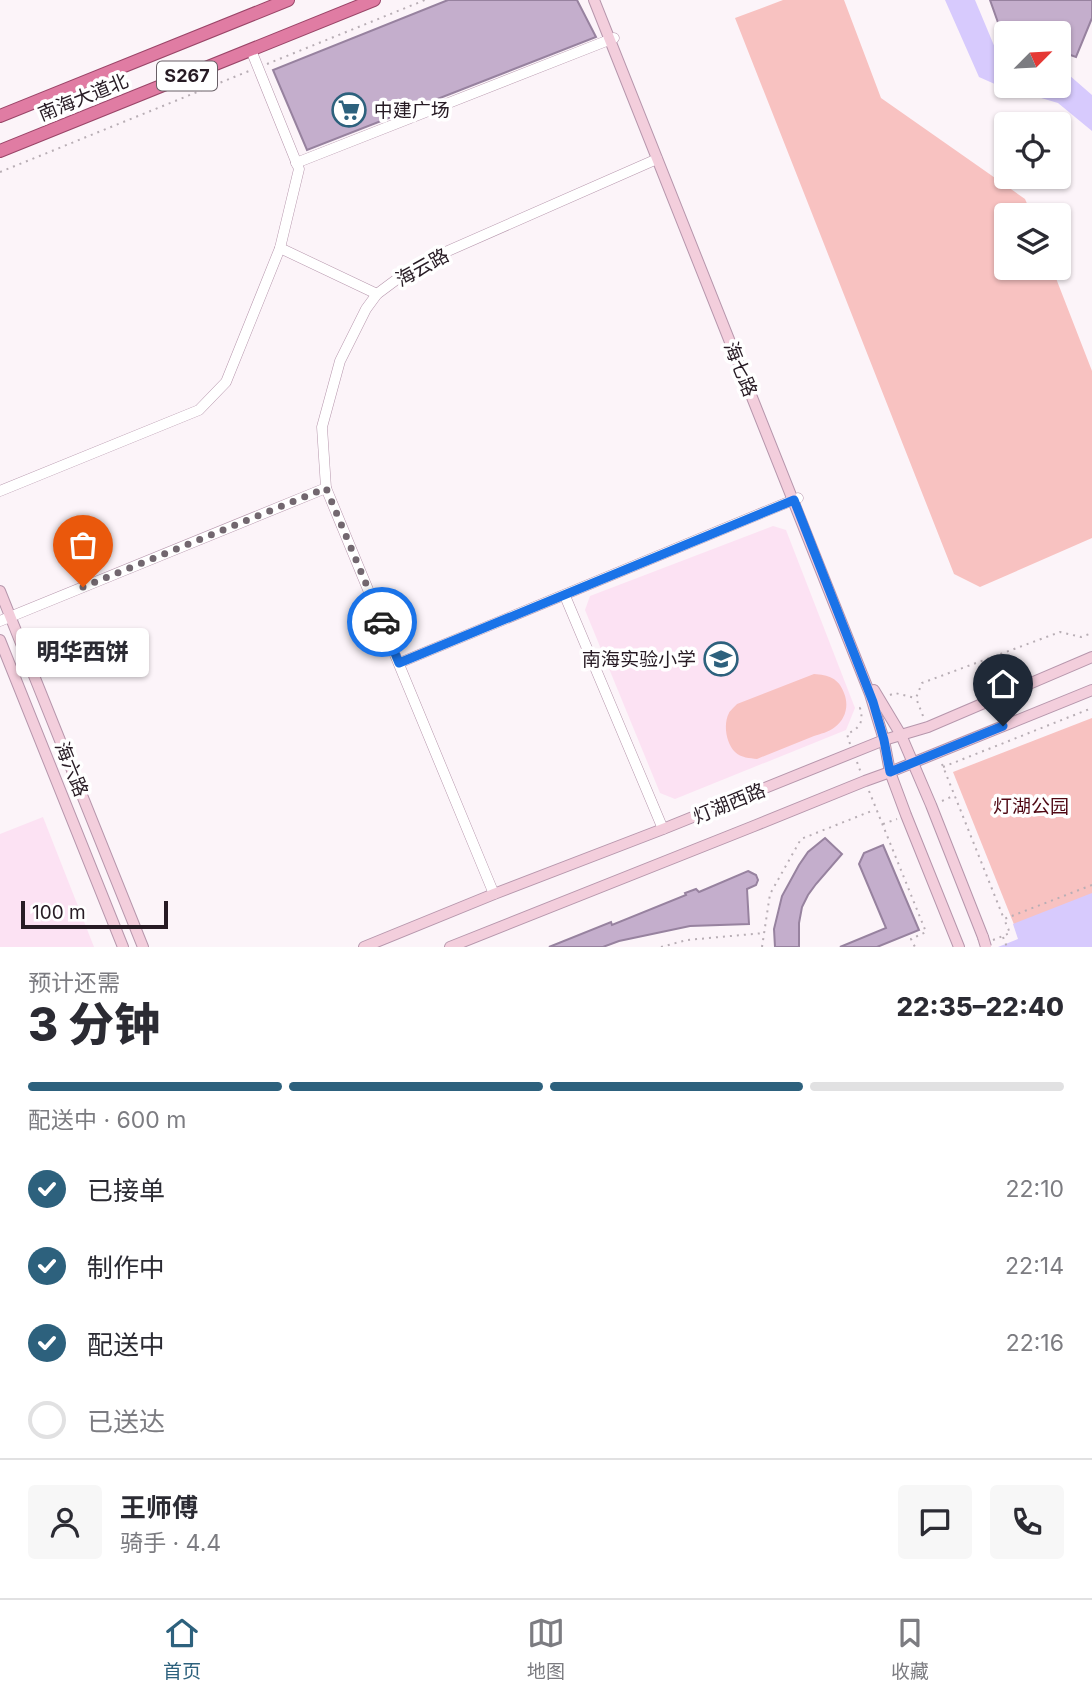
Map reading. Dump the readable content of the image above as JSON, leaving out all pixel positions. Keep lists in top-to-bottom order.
{
  "streets": {
    "highway": ["S267", "南海大道北"],
    "main road": ["海七路", "海六路", "灯湖西路"],
    "street": ["海云路"]
  },
  "crossings": [
    ["海云路", "海七路"],
    ["海云路", "灯湖西路"],
    ["海七路", "灯湖西路"]
  ],
  "parks": ["灯湖公园"],
  "places": {
    "supermarket": ["中建广场"],
    "other": ["明华西饼"],
    "school or university": ["南海实验小学"]
  },
  "scale_bar": "100 m",
  "north": "top right",
  "page": {
    "bubble": "明华西饼",
    "scale": "100 m",
    "heading": ["3 分钟", "预计还需", "22:35–22:40"],
    "panel": ["王师傅", "骑手 · 4.4"],
    "bar": "配送中 · 600 m",
    "list": [
      ["已接单", "22:10"],
      ["制作中", "22:14"],
      ["配送中", "22:16"],
      "已送达"
    ],
    "tabs": ["首页", "地图", "收藏"]
  }
}
